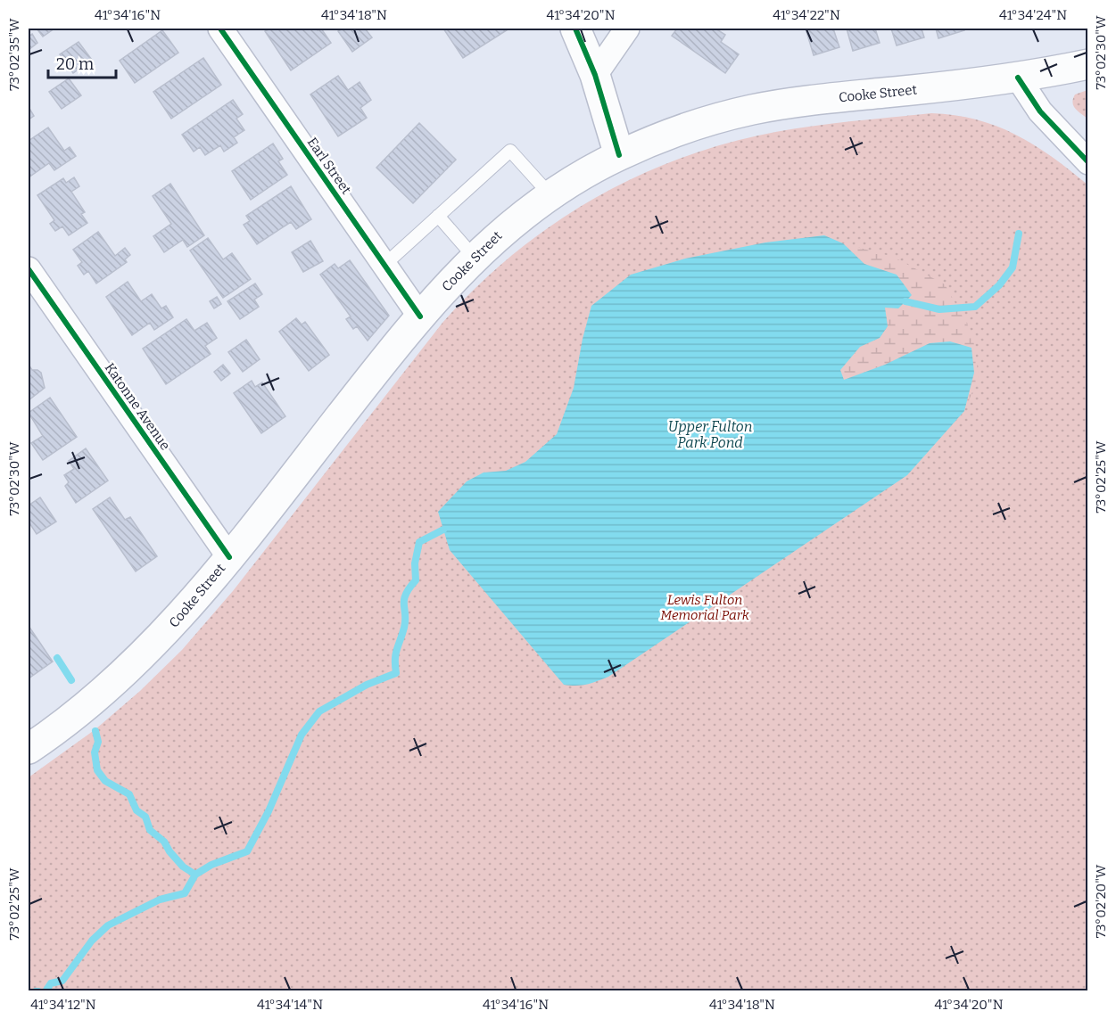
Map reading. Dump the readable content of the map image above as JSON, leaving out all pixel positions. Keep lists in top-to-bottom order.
{
  "streets": {
    "main road": ["Cooke Street"],
    "street": ["Earl Street", "Katonne Avenue"]
  },
  "crossings": [
    ["Cooke Street", "Earl Street"],
    ["Cooke Street", "Katonne Avenue"]
  ],
  "water": ["Upper Fulton Park Pond"],
  "parks": ["Lewis Fulton Memorial Park"],
  "scale_bar": "20 m",
  "coordinates": [
    "41°34'16\"N",
    "41°34'18\"N",
    "41°34'20\"N",
    "41°34'22\"N",
    "41°34'24\"N",
    "73°02'30\"W",
    "73°02'35\"W",
    "73°02'25\"W",
    "73°02'20\"W",
    "41°34'12\"N",
    "41°34'14\"N"
  ]
}
